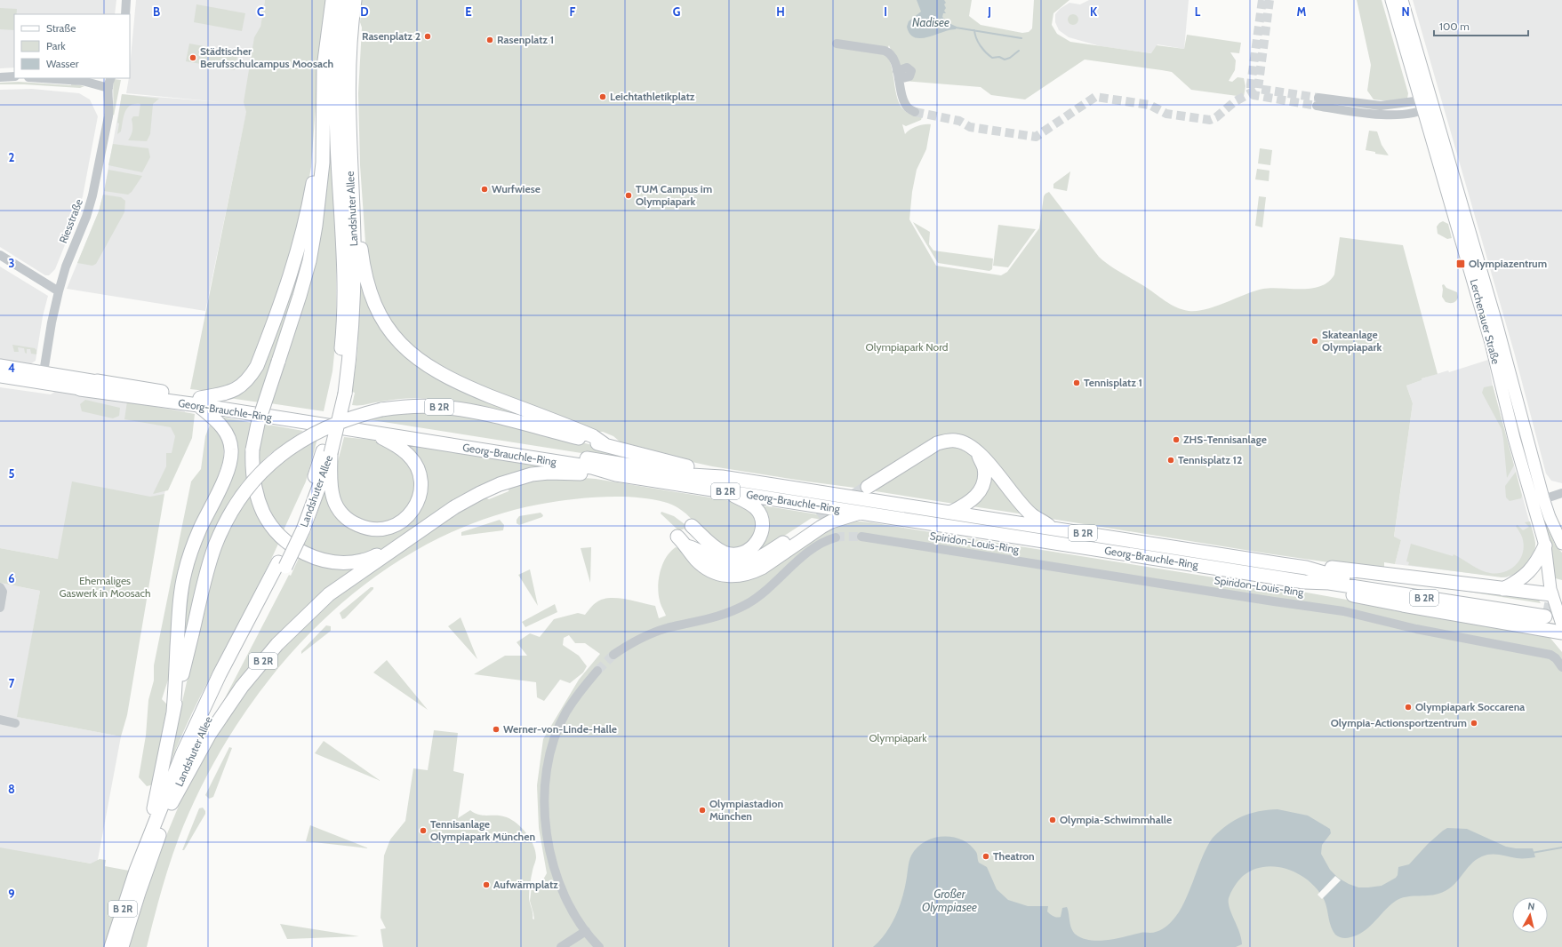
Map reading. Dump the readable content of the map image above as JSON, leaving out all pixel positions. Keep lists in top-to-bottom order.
{
  "streets": {
    "highway": ["Landshuter Allee", "B 2R", "Georg-Brauchle-Ring"],
    "main road": ["Lerchenauer Straße"],
    "street": ["Riesstraße", "Spiridon-Louis-Ring"]
  },
  "crossings": [
    ["Landshuter Allee", "B 2R"],
    ["Riesstraße", "Georg-Brauchle-Ring"],
    ["B 2R", "Georg-Brauchle-Ring"]
  ],
  "water": ["Nadisee", "Großer Olympiasee"],
  "parks": ["Olympiapark Nord", "Ehemaliges Gaswerk in Moosach", "Olympiapark"],
  "places": {
    "other": [
      "Rasenplatz 2",
      "Rasenplatz 1",
      "Städtischer Berufsschulcampus Moosach",
      "Leichtathletikplatz",
      "Wurfwiese",
      "TUM Campus im Olympiapark",
      "Skateanlage Olympiapark",
      "Tennisplatz 1",
      "ZHS-Tennisanlage",
      "Tennisplatz 12",
      "Olympiapark Soccarena",
      "Olympia-Actionsportzentrum",
      "Werner-von-Linde-Halle",
      "Olympiastadion München",
      "Olympia-Schwimmhalle",
      "Tennisanlage Olympiapark München",
      "Theatron",
      "Aufwärmplatz"
    ],
    "transit": ["Olympiazentrum"]
  },
  "legend": ["Straße", "Park", "Wasser"],
  "scale_bar": "100 m",
  "north": "top",
  "grid": {
    "columns": [
      "B",
      "C",
      "D",
      "E",
      "F",
      "G",
      "H",
      "I",
      "J",
      "K",
      "L",
      "M",
      "N"
    ],
    "rows": [
      "2",
      "3",
      "4",
      "5",
      "6",
      "7",
      "8",
      "9"
    ]
  }
}
